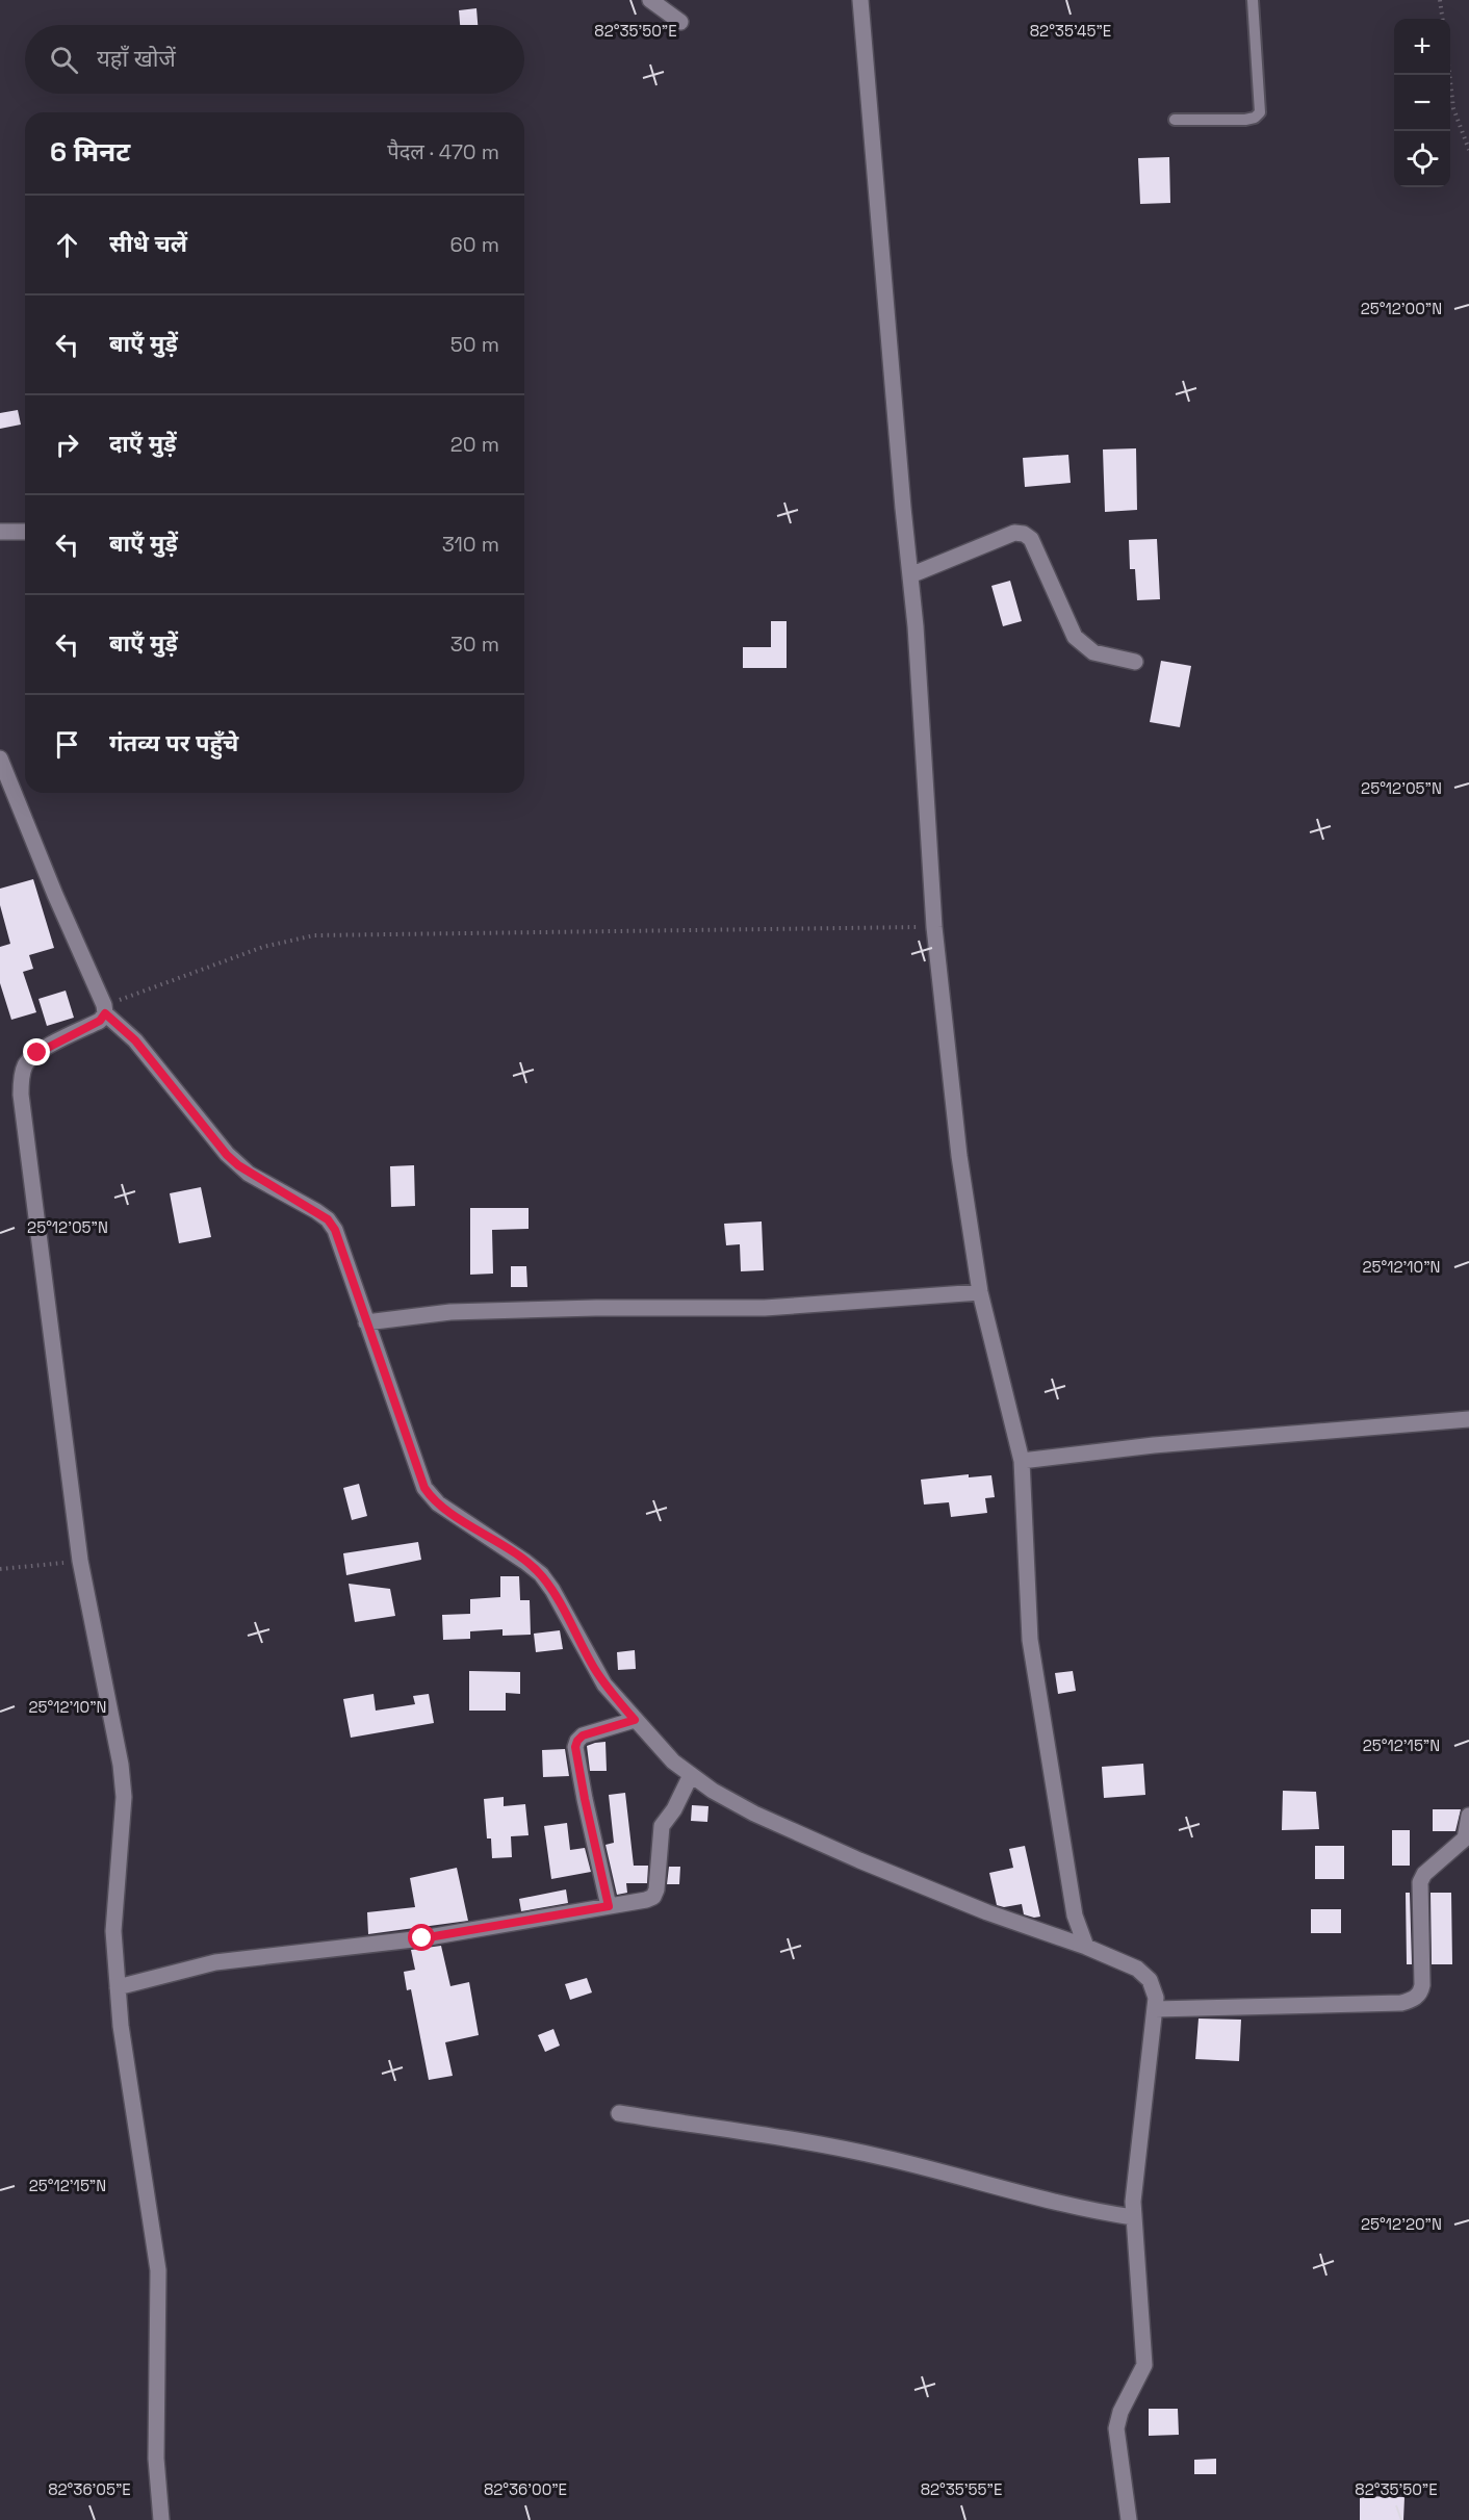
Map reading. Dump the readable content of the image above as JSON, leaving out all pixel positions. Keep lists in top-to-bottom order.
{
  "page": {
    "map_buttons": ["+", "−"],
    "search": "यहाँ खोजें",
    "heading": ["6 मिनट", "पैदल · 470 m"],
    "list": [
      ["सीधे चलें", "60 m"],
      ["बाएँ मुड़ें", "50 m"],
      ["दाएँ मुड़ें", "20 m"],
      ["बाएँ मुड़ें", "310 m"],
      ["बाएँ मुड़ें", "30 m"],
      "गंतव्य पर पहुँचे"
    ]
  },
  "coordinates": [
    "82°35'50\"E",
    "82°35'45\"E",
    "25°12'00\"N",
    "25°12'05\"N",
    "25°12'10\"N",
    "25°12'15\"N",
    "25°12'20\"N",
    "82°36'05\"E",
    "82°36'00\"E",
    "82°35'55\"E"
  ]
}
